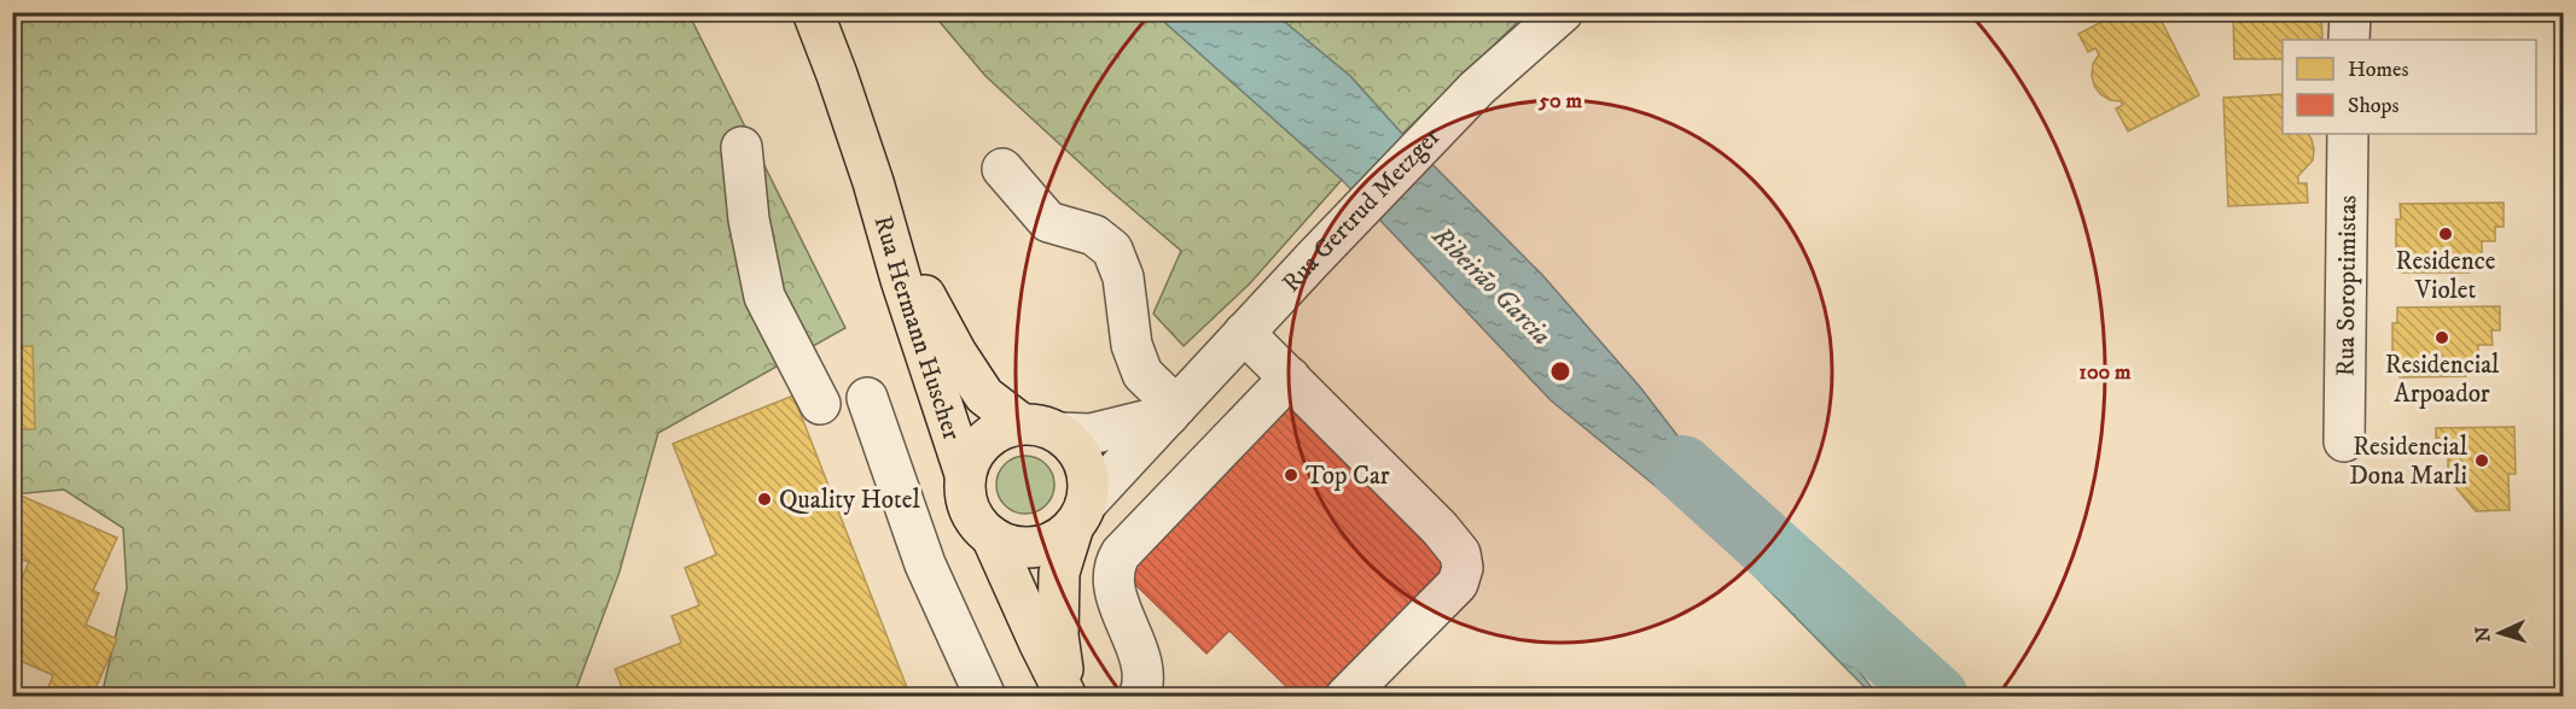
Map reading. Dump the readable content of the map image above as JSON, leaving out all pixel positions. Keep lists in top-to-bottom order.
{
  "streets": {
    "main road": ["Rua Hermann Huscher"],
    "street": ["Rua Gertrud Metzger", "Rua Soroptimistas"]
  },
  "crossings": [
    ["Rua Gertrud Metzger", "Rua Hermann Huscher"]
  ],
  "water": ["Ribeirão Garcia"],
  "places": [
    "Residence Violet",
    "Residencial Arpoador",
    "Residencial Dona Marli",
    "Top Car",
    "Quality Hotel"
  ],
  "legend": ["Homes", "Shops"],
  "north": "left",
  "rings": ["50 m", "100 m"]
}
